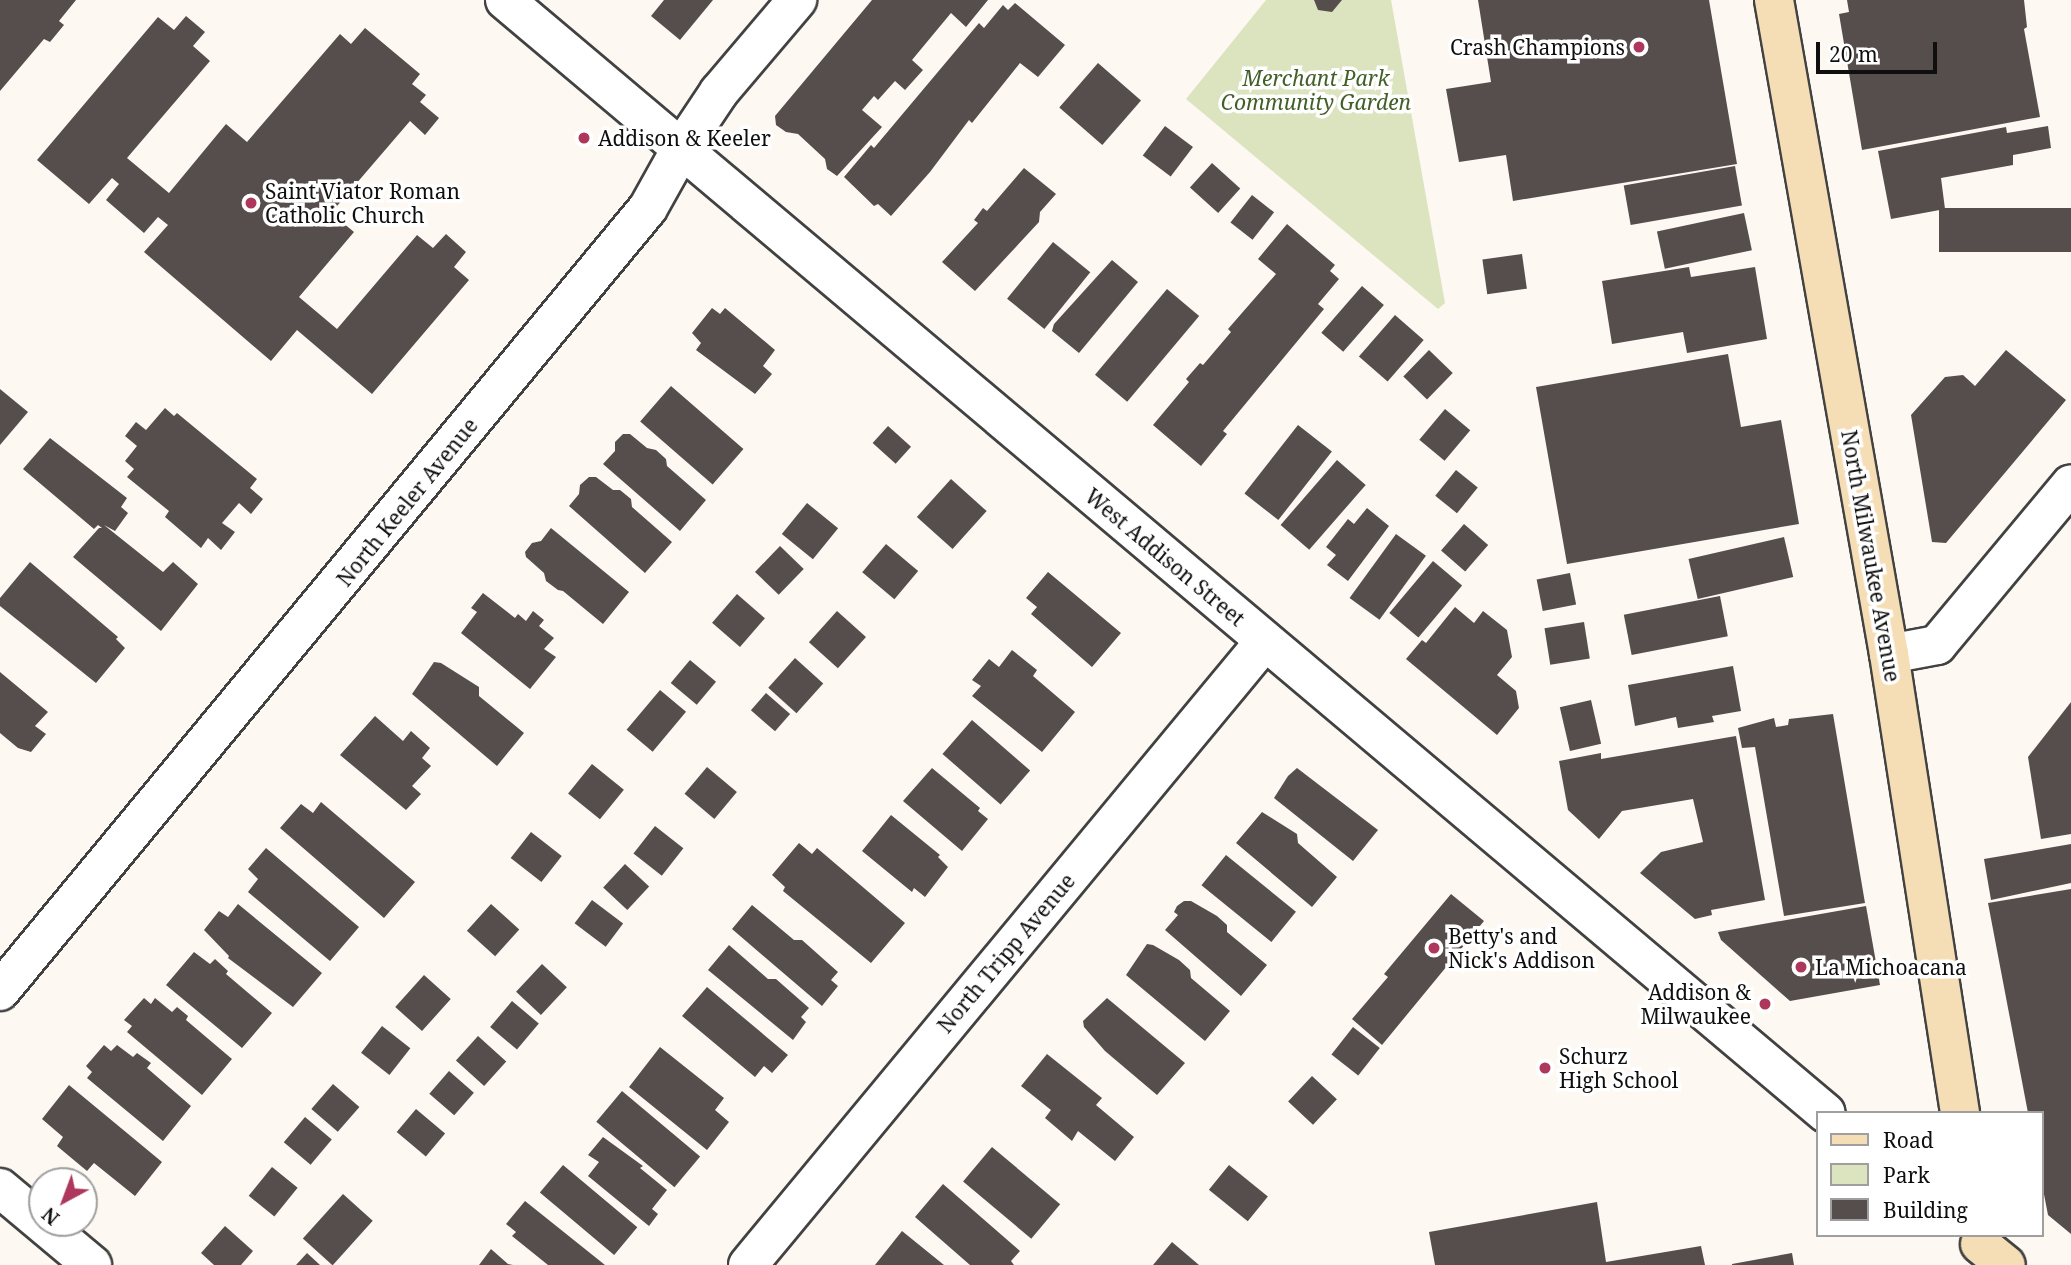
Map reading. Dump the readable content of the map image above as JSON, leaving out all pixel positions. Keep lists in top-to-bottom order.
{
  "streets": {
    "main road": ["North Milwaukee Avenue"],
    "street": ["North Keeler Avenue", "West Addison Street", "North Tripp Avenue"]
  },
  "crossings": [
    ["North Keeler Avenue", "West Addison Street"],
    ["West Addison Street", "North Tripp Avenue"]
  ],
  "parks": ["Merchant Park Community Garden"],
  "places": [
    "Crash Champions",
    "Addison & Keeler",
    "Saint Viator Roman Catholic Church",
    "Betty's and Nick's Addison",
    "La Michoacana",
    "Addison & Milwaukee",
    "Schurz High School"
  ],
  "legend": ["Road", "Park", "Building"],
  "scale_bar": "20 m",
  "north": "bottom left"
}
